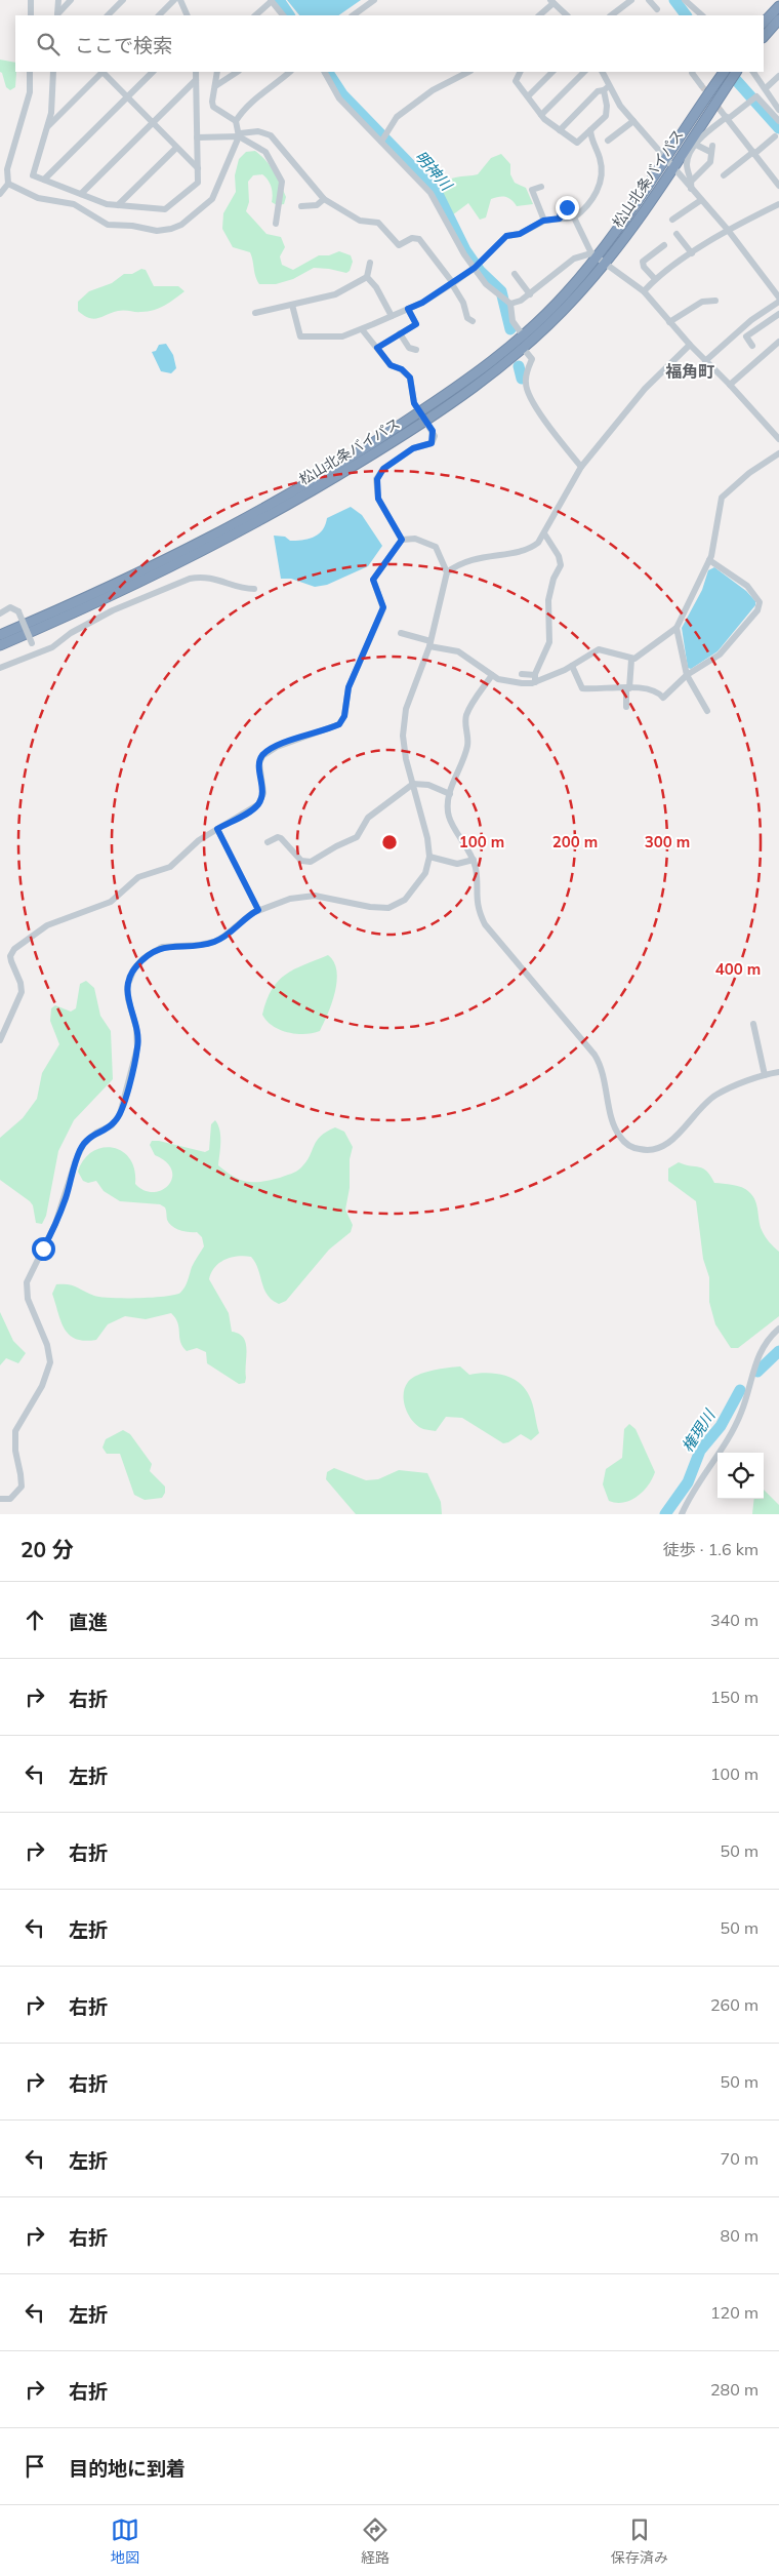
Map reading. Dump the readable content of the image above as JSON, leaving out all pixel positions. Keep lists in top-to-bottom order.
{
  "streets": {
    "highway": ["松山北条バイパス"]
  },
  "districts": ["福角町"],
  "water": ["明神川", "権現川"],
  "page": {
    "search": "ここで検索",
    "heading": ["20 分", "徒歩 · 1.6 km"],
    "list": [
      ["直進", "340 m"],
      ["右折", "150 m"],
      ["左折", "100 m"],
      ["右折", "50 m"],
      ["左折", "50 m"],
      ["右折", "260 m"],
      ["右折", "50 m"],
      ["左折", "70 m"],
      ["右折", "80 m"],
      ["左折", "120 m"],
      ["右折", "280 m"],
      "目的地に到着"
    ],
    "nav": ["地図", "経路", "保存済み"]
  },
  "rings": [
    "100 m",
    "200 m",
    "300 m",
    "400 m"
  ]
}
